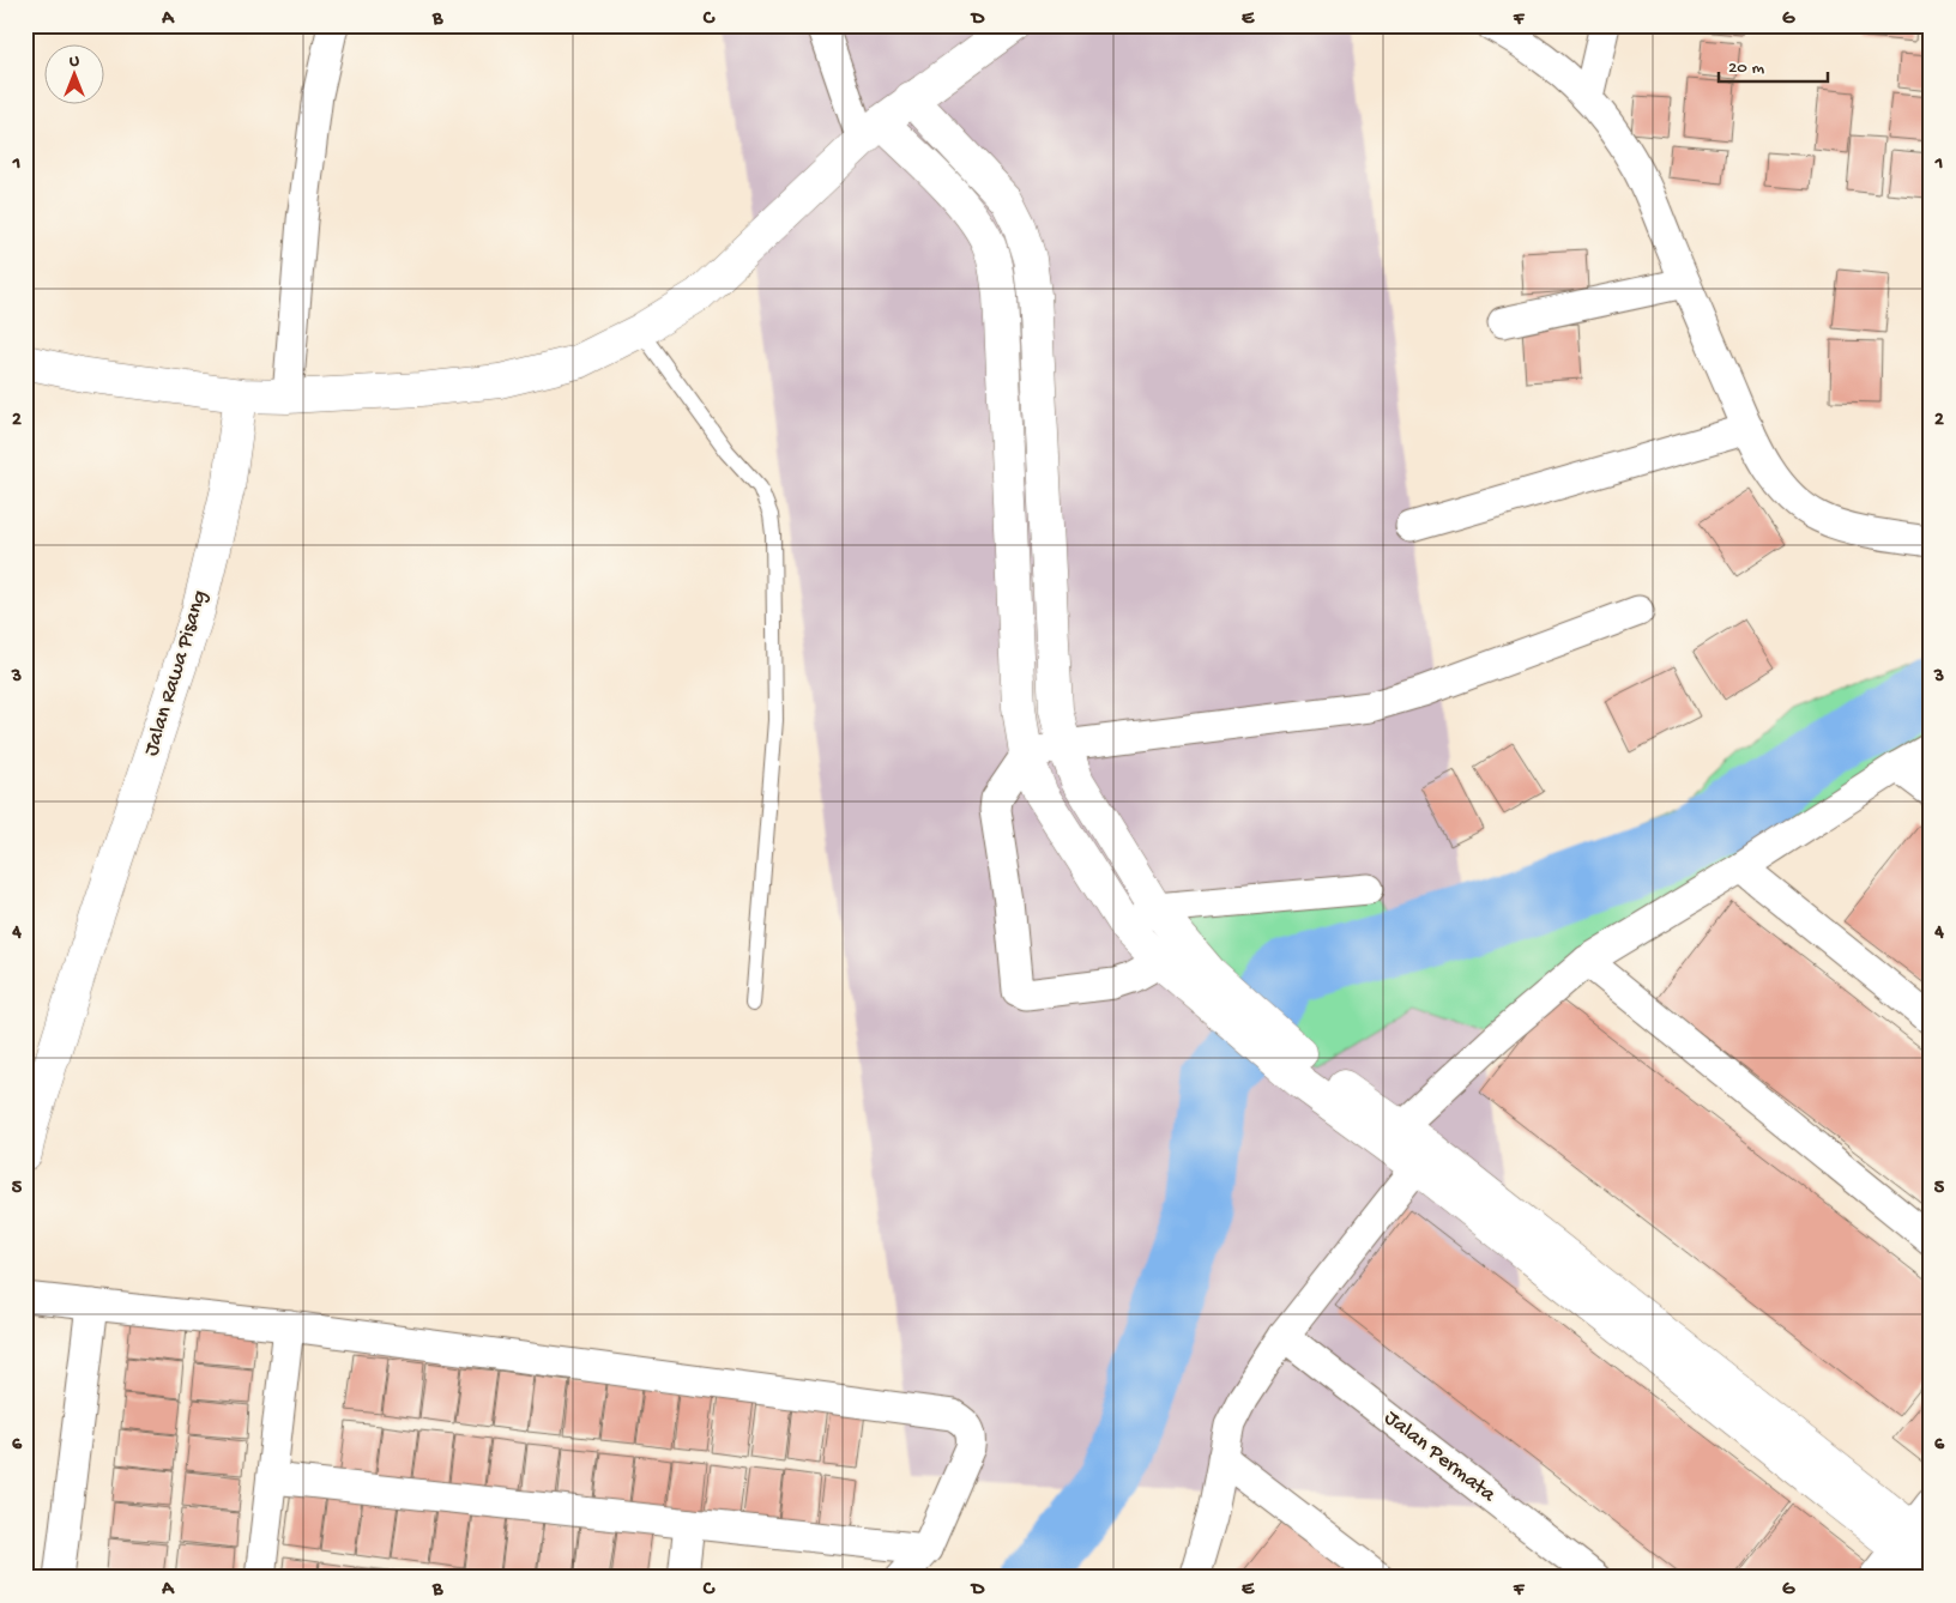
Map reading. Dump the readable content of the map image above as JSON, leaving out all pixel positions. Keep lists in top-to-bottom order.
{
  "streets": {
    "street": ["Jalan Rawa Pisang", "Jalan Permata"]
  },
  "scale_bar": "20 m",
  "north": "top",
  "grid": {
    "columns": [
      "A",
      "B",
      "C",
      "D",
      "E",
      "F",
      "G"
    ],
    "rows": [
      "1",
      "2",
      "3",
      "4",
      "5",
      "6"
    ]
  }
}
